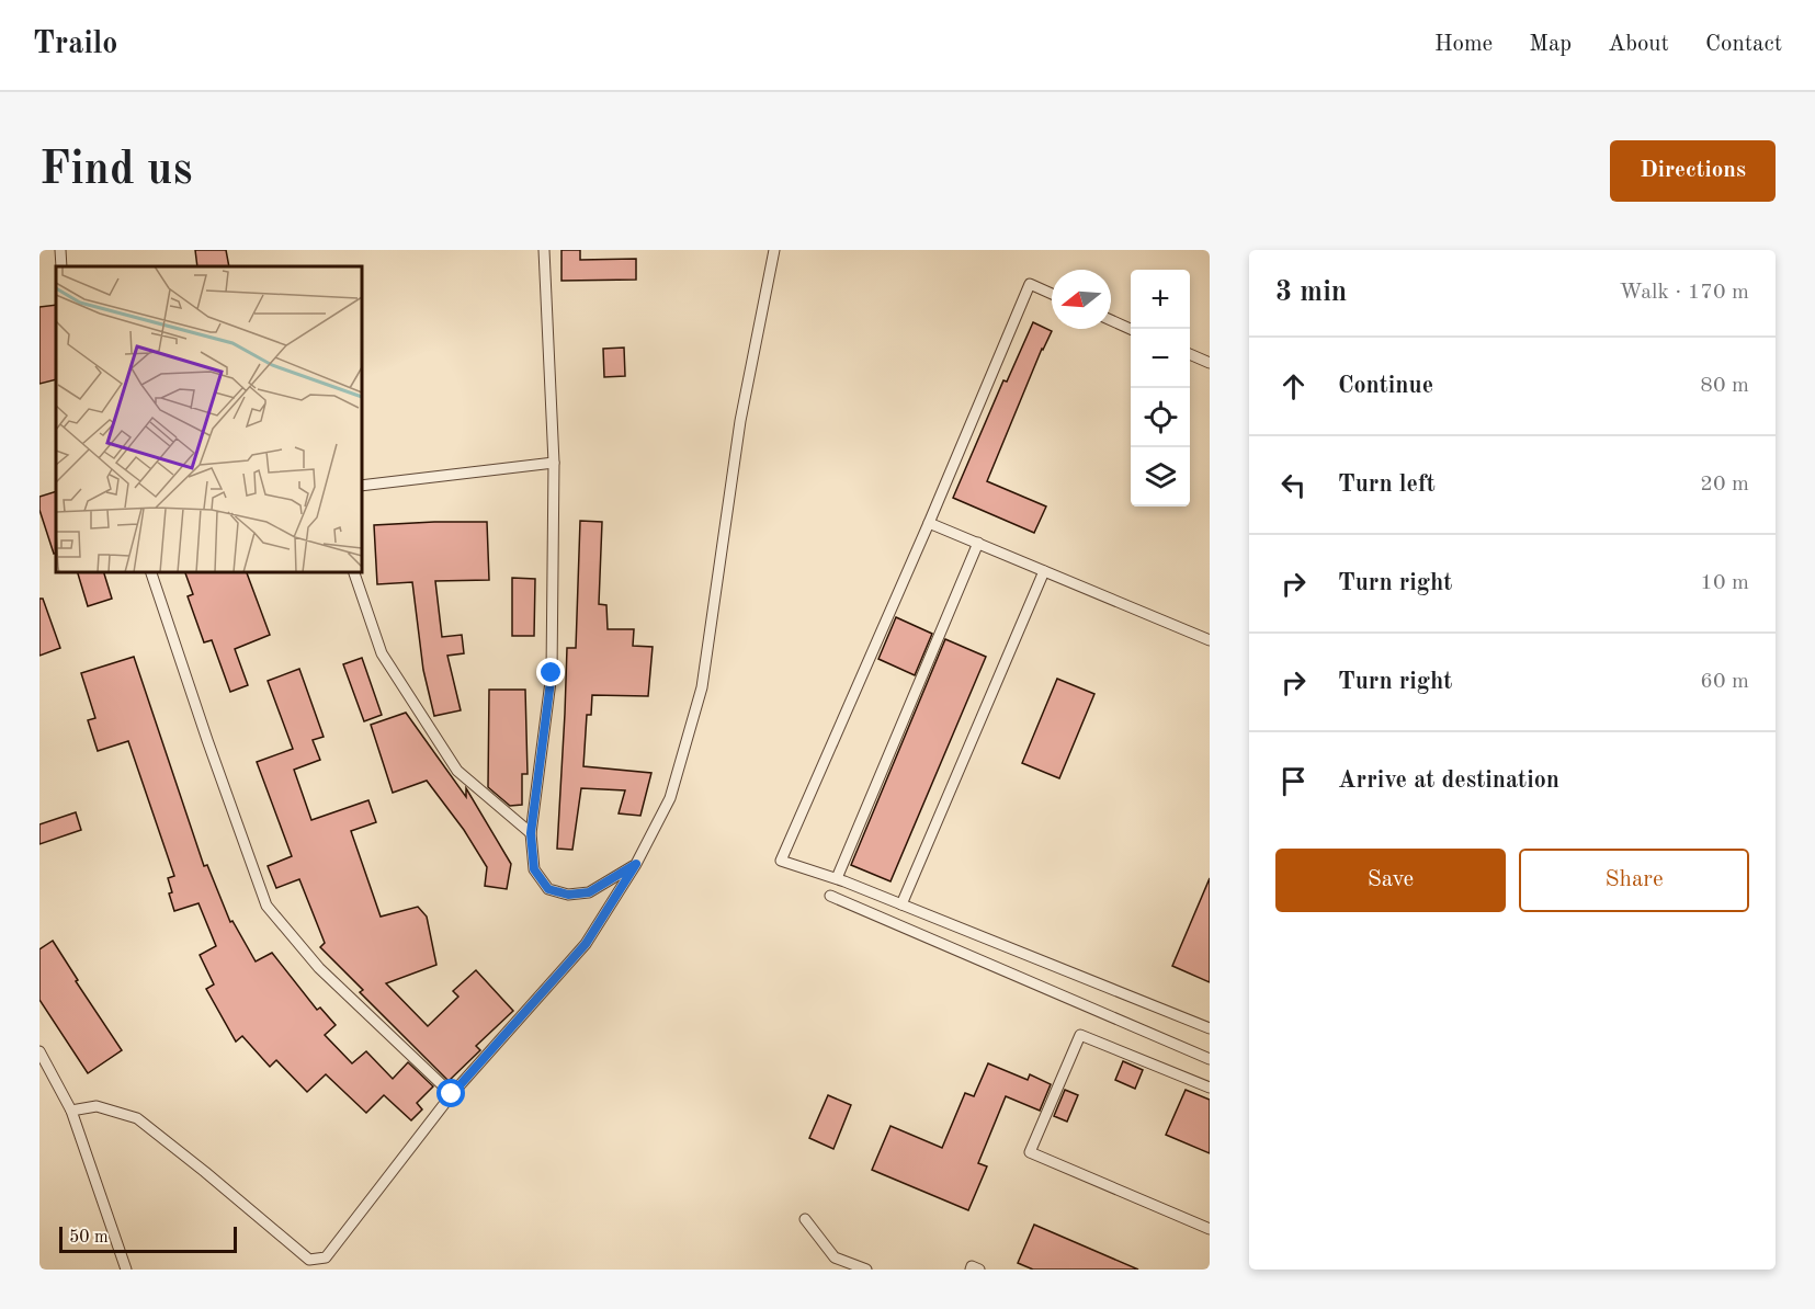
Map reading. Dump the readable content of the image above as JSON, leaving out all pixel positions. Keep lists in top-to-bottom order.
{
  "scale_bar": "50 m",
  "north": "left",
  "page": {
    "header": "Trailo",
    "nav": [
      "Home",
      "Map",
      "About",
      "Contact"
    ],
    "buttons": [
      "Directions",
      ["Save", "Share"]
    ],
    "title": "Find us",
    "heading": ["3 min", "Walk · 170 m"],
    "map_buttons": ["+", "−"],
    "list": [
      ["Continue", "80 m"],
      ["Turn left", "20 m"],
      ["Turn right", "10 m"],
      ["Turn right", "60 m"],
      "Arrive at destination"
    ],
    "scale": "50 m"
  }
}
